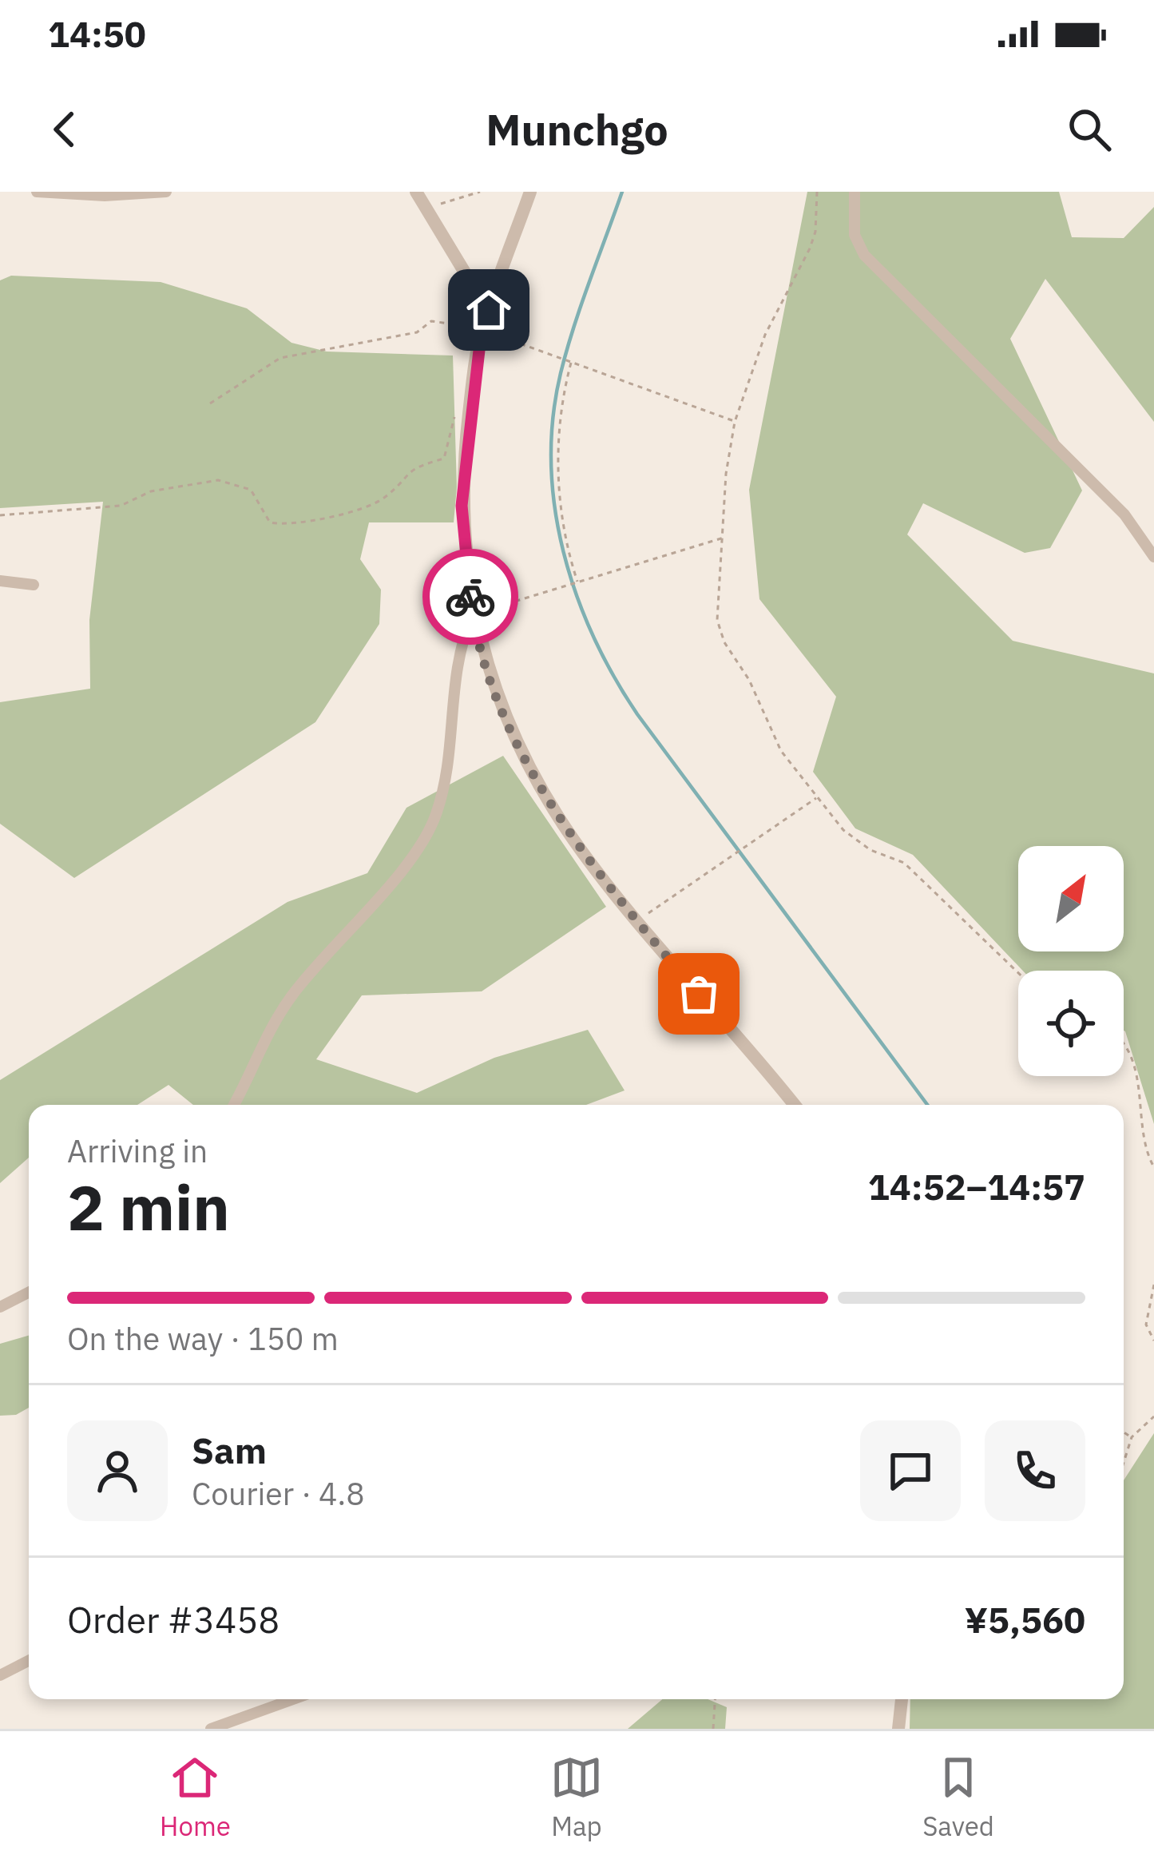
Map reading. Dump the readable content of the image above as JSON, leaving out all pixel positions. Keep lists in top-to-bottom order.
{
  "north": "top right",
  "page": {
    "status": "14:50",
    "header": "Munchgo",
    "heading": ["2 min", "Arriving in", "14:52–14:57"],
    "panel": [
      "Sam",
      "Courier · 4.8",
      "Order #3458",
      "¥5,560"
    ],
    "bar": "On the way · 150 m",
    "tabs": ["Home", "Map", "Saved"]
  }
}
